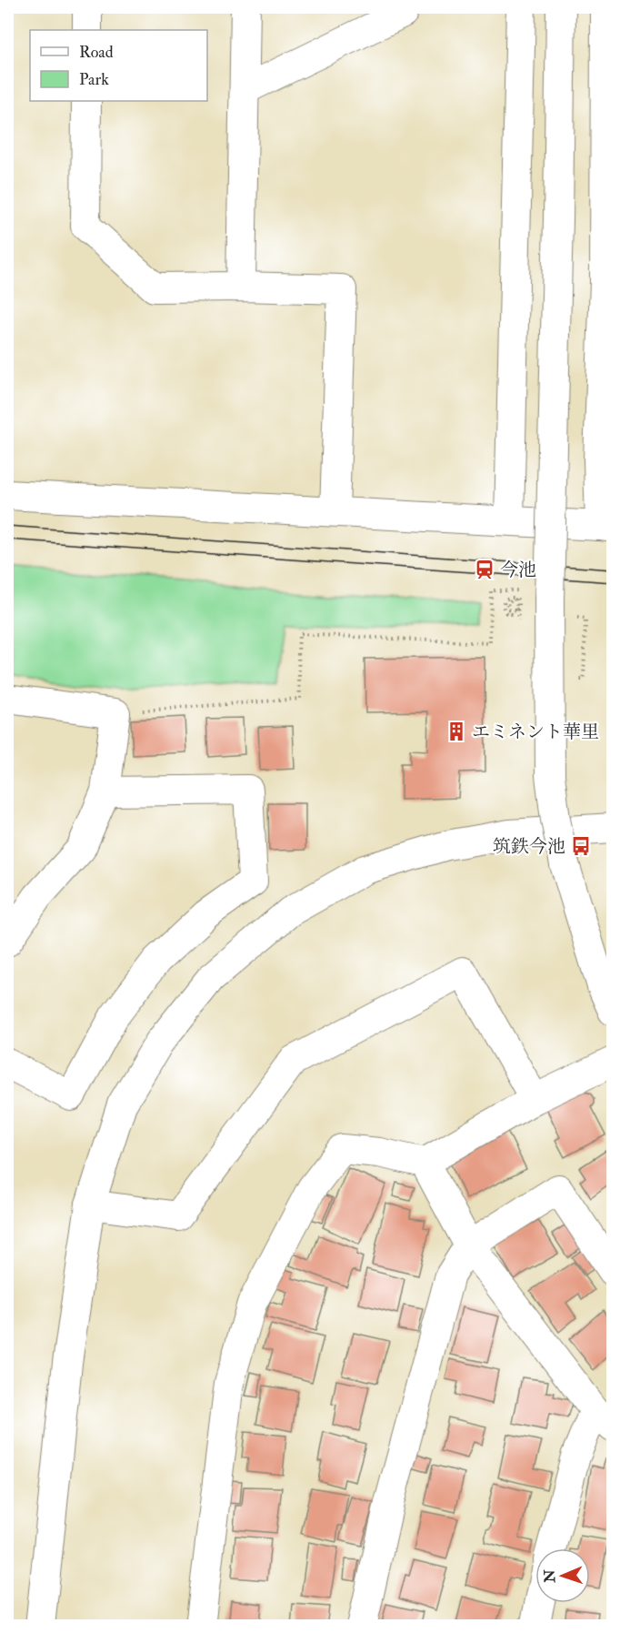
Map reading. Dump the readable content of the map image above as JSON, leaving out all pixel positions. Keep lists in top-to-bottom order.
{
  "places": {
    "station": ["今池"],
    "building": ["エミネント華里"],
    "bus stop": ["筑鉄今池"]
  },
  "legend": ["Road", "Park"],
  "north": "left"
}
